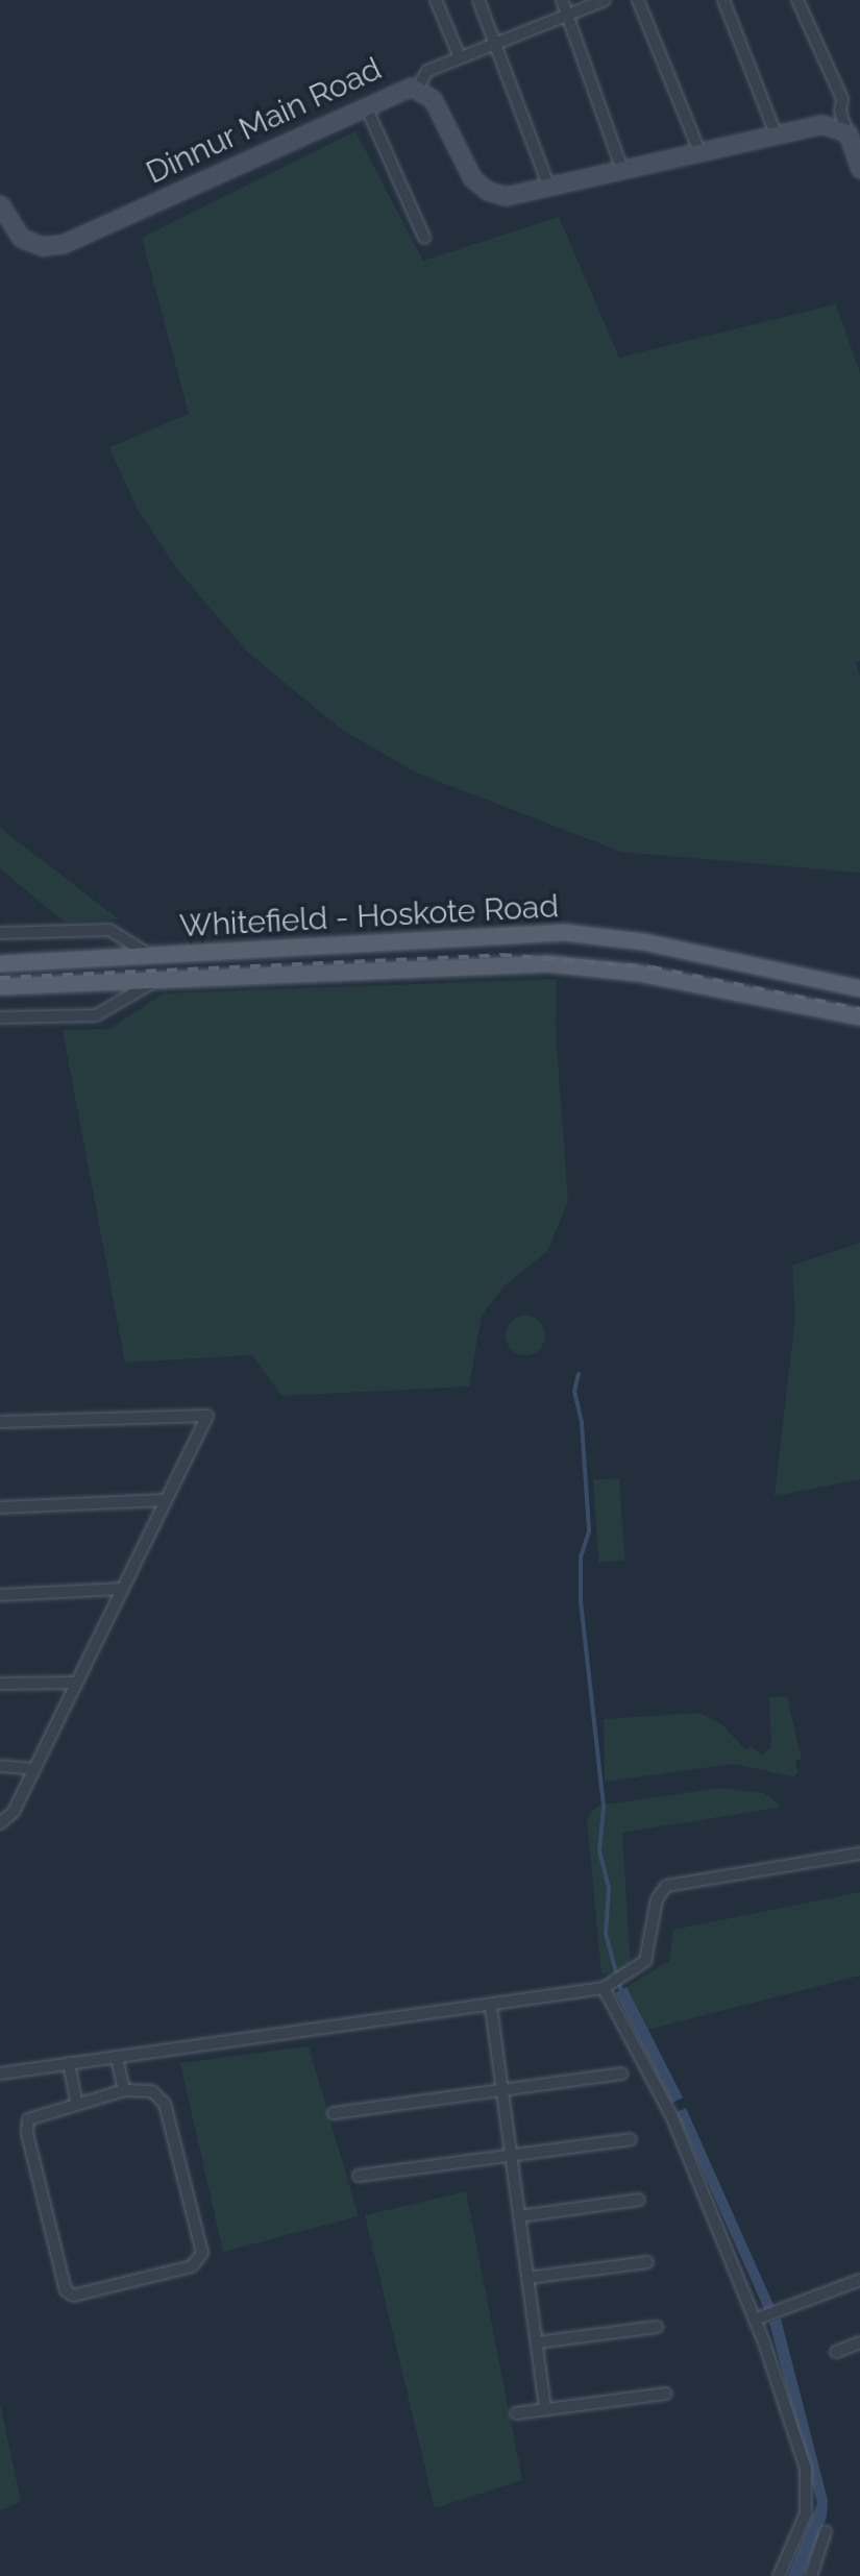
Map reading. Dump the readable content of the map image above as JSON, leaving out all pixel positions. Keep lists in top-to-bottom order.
{
  "streets": {
    "main road": ["Whitefield - Hoskote Road"],
    "street": ["Dinnur Main Road"]
  }
}
